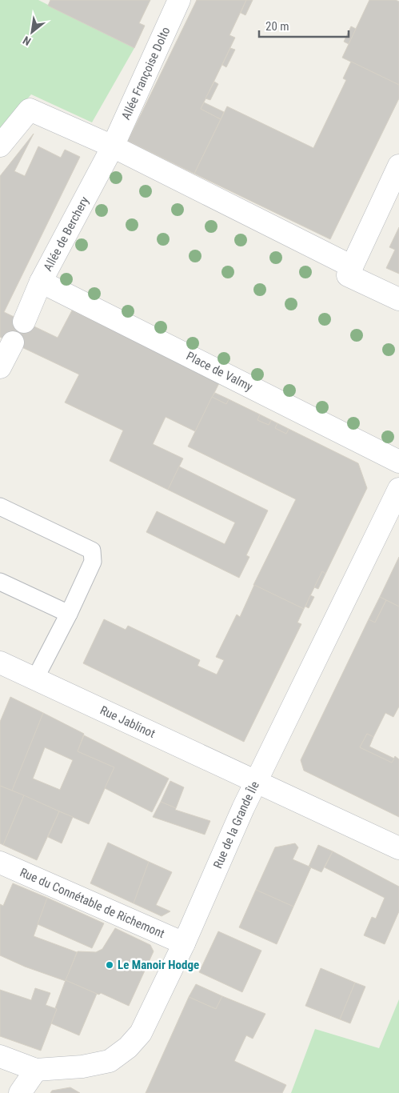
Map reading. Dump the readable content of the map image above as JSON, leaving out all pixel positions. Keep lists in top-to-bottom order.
{
  "streets": {
    "street": [
      "Allée Françoise Dolto",
      "Allée de Berchery",
      "Place de Valmy",
      "Rue Jablinot",
      "Rue de la Grande Île",
      "Rue du Connétable de Richemont"
    ]
  },
  "crossings": [
    ["Allée Françoise Dolto", "Allée de Berchery"],
    ["Allée de Berchery", "Place de Valmy"],
    ["Rue Jablinot", "Rue de la Grande Île"],
    ["Rue de la Grande Île", "Rue du Connétable de Richemont"]
  ],
  "places": ["Le Manoir Hodge"],
  "scale_bar": "20 m",
  "north": "bottom left"
}
